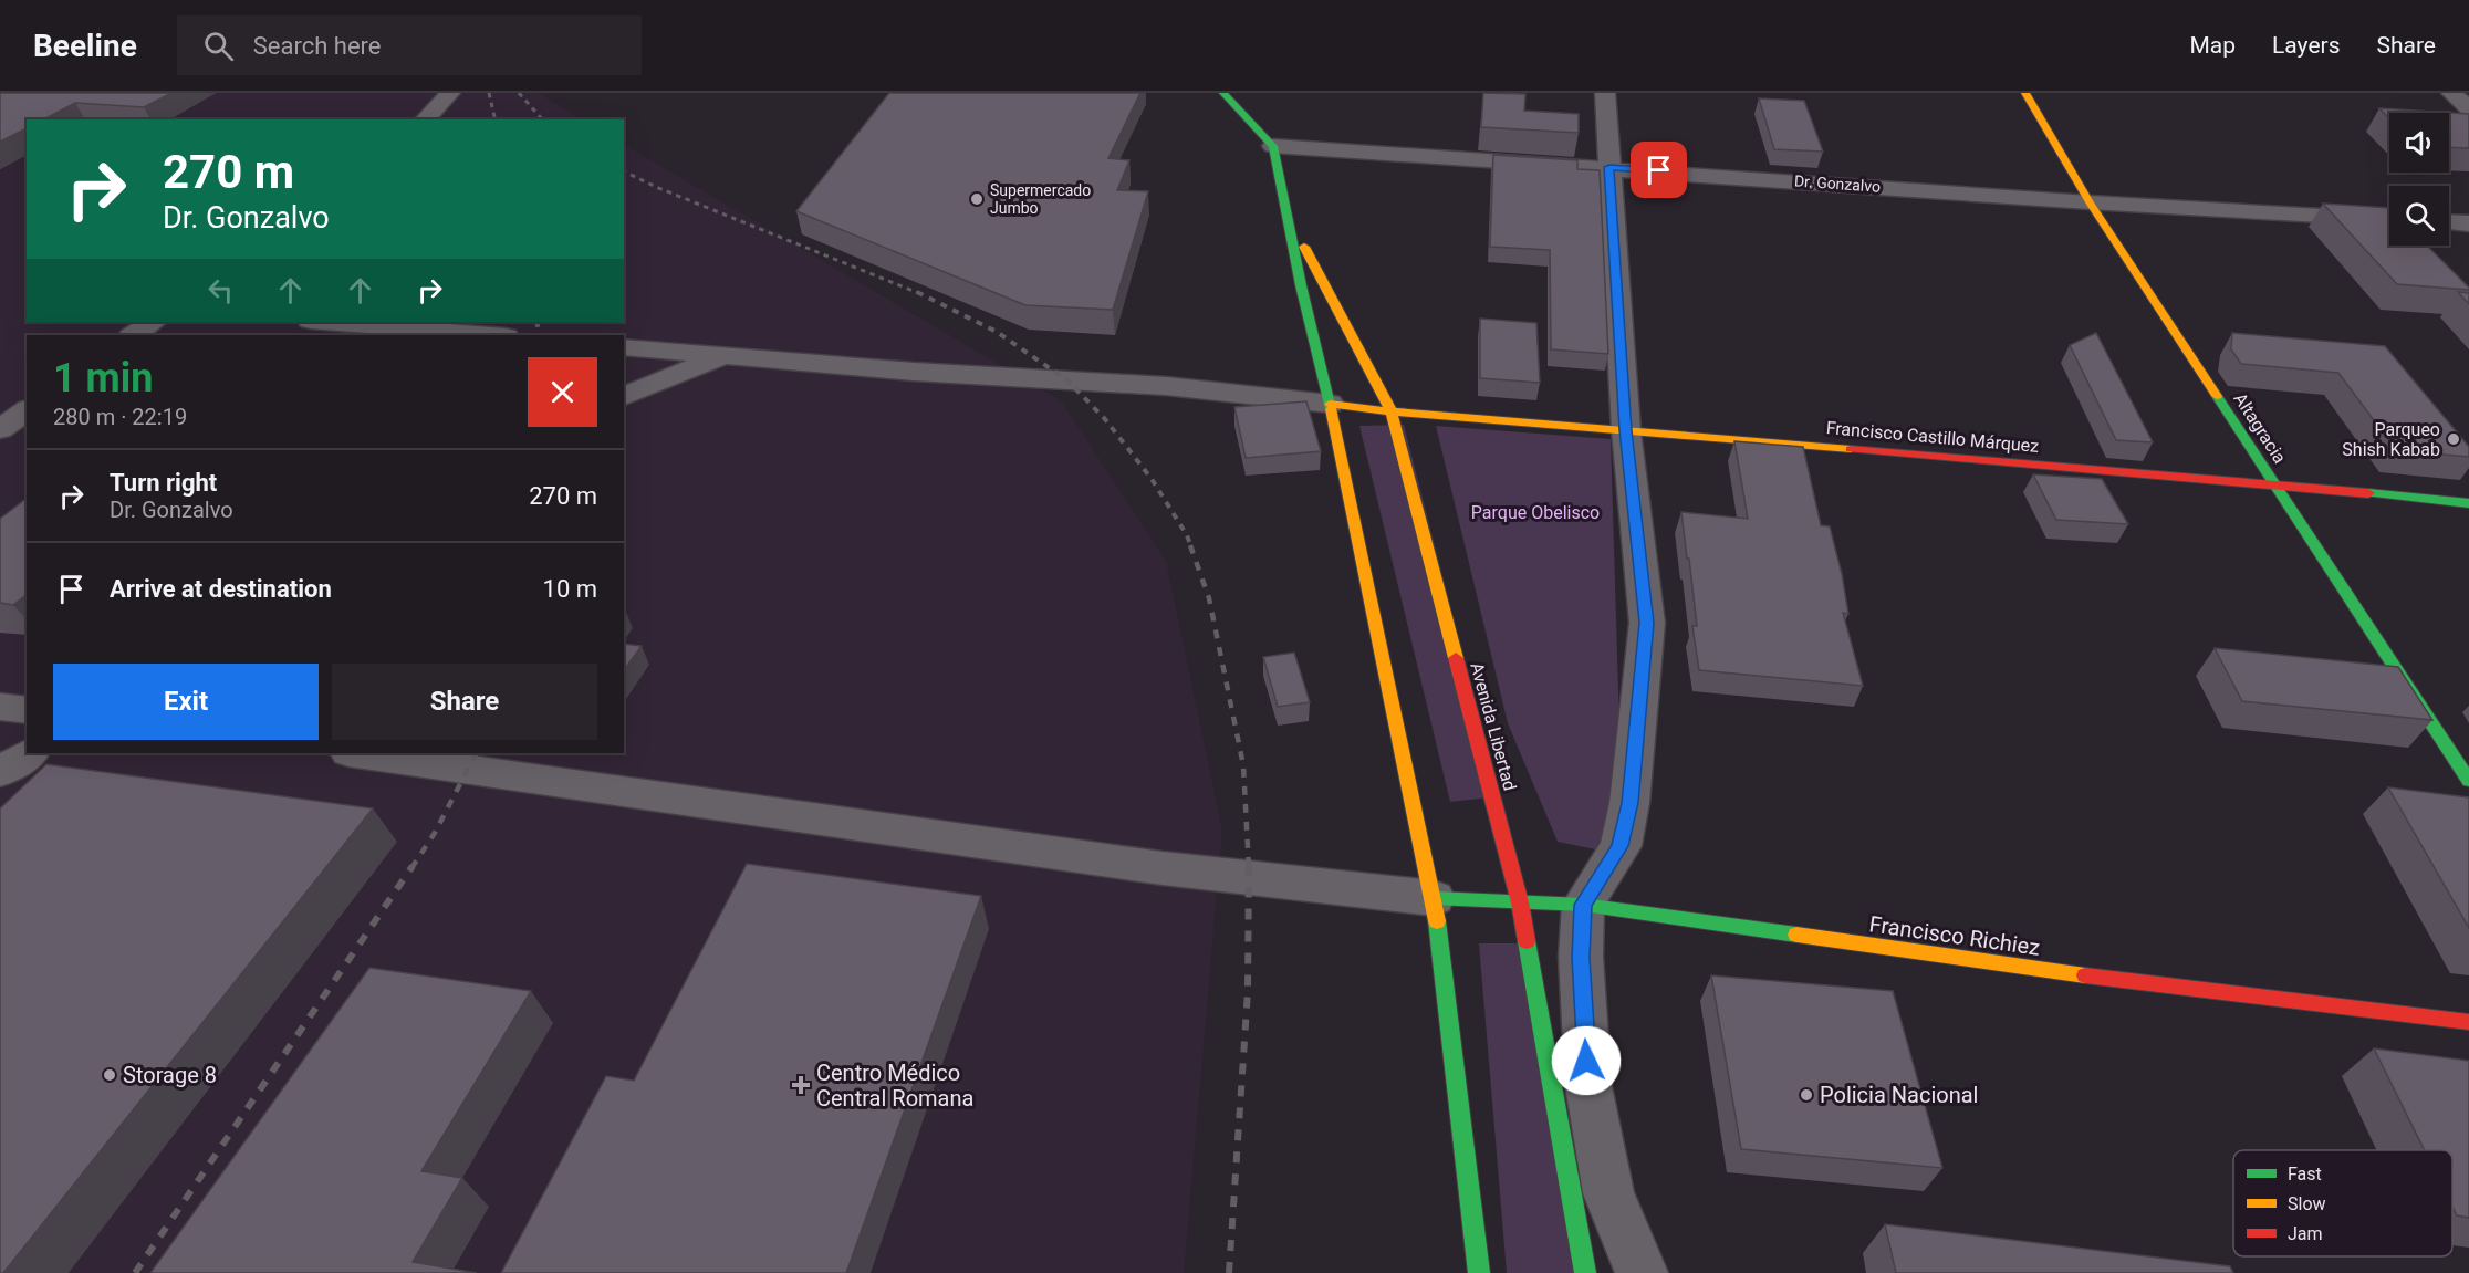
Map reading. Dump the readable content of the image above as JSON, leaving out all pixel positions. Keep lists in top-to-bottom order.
{
  "streets": {
    "main road": [
      "Altagracia",
      "Francisco Castillo Márquez",
      "Avenida Libertad",
      "Francisco Richiez"
    ],
    "street": ["Dr. Gonzalvo"]
  },
  "crossings": [
    ["Dr. Gonzalvo", "Altagracia"],
    ["Dr. Gonzalvo", "Avenida Libertad"],
    ["Altagracia", "Francisco Castillo Márquez"],
    ["Francisco Castillo Márquez", "Avenida Libertad"],
    ["Avenida Libertad", "Francisco Richiez"]
  ],
  "parks": ["Parque Obelisco"],
  "places": {
    "other": [
      "Supermercado Jumbo",
      "Parqueo Shish Kabab",
      "Storage 8",
      "Policia Nacional"
    ],
    "health": ["Centro Médico Central Romana"]
  },
  "legend": ["Fast", "Slow", "Jam"],
  "page": {
    "header": "Beeline",
    "search": "Search here",
    "nav": ["Map", "Layers", "Share"],
    "turn": ["270 m", "Dr. Gonzalvo"],
    "heading": ["1 min", "280 m · 22:19"],
    "list": [
      {
        "name": "Turn right",
        "note": "Dr. Gonzalvo",
        "value": "270 m"
      },
      {
        "name": "Arrive at destination",
        "value": "10 m"
      }
    ],
    "buttons": ["Exit", "Share"]
  }
}
